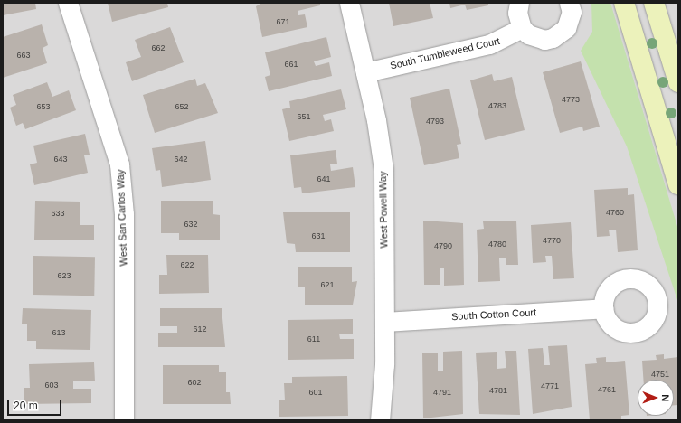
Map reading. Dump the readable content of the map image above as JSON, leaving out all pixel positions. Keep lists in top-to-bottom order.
{
  "streets": {
    "street": [
      "South Tumbleweed Court",
      "West Powell Way",
      "West San Carlos Way",
      "South Cotton Court"
    ]
  },
  "crossings": [
    ["South Tumbleweed Court", "West Powell Way"],
    ["West Powell Way", "South Cotton Court"]
  ],
  "house_numbers": [
    "671",
    "662",
    "663",
    "661",
    "4773",
    "4783",
    "653",
    "652",
    "651",
    "4793",
    "643",
    "642",
    "641",
    "4760",
    "633",
    "632",
    "631",
    "4770",
    "4780",
    "4790",
    "622",
    "623",
    "621",
    "612",
    "613",
    "611",
    "4751",
    "602",
    "603",
    "4771",
    "4761",
    "4781",
    "601",
    "4791"
  ],
  "scale_bar": "20 m",
  "north": "right"
}
